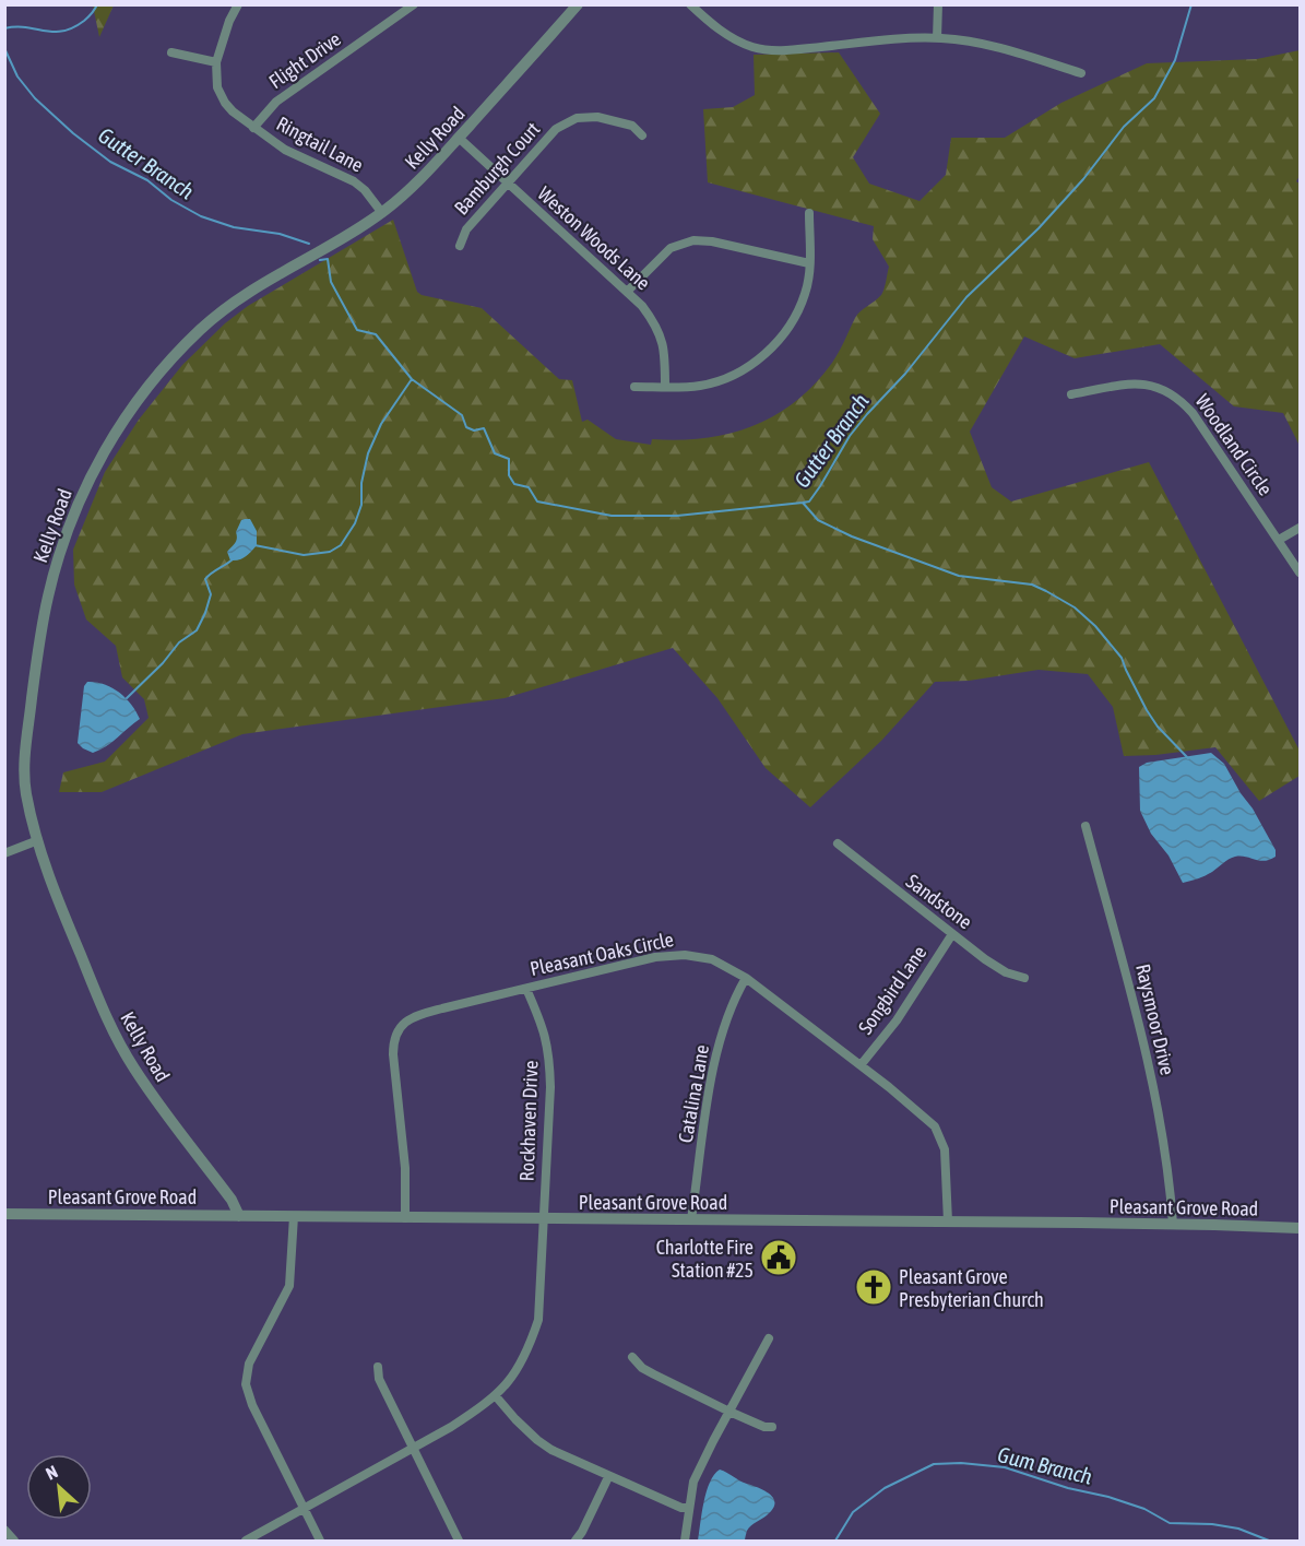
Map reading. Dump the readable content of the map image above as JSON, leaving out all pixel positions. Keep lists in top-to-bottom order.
{
  "streets": {
    "street": [
      "Flight Drive",
      "Kelly Road",
      "Ringtail Lane",
      "Bamburgh Court",
      "Weston Woods Lane",
      "Woodland Circle",
      "Sandstone",
      "Pleasant Oaks Circle",
      "Songbird Lane",
      "Raysmoor Drive",
      "Catalina Lane",
      "Rockhaven Drive",
      "Pleasant Grove Road"
    ]
  },
  "crossings": [
    ["Flight Drive", "Ringtail Lane"],
    ["Kelly Road", "Ringtail Lane"],
    ["Kelly Road", "Weston Woods Lane"],
    ["Kelly Road", "Pleasant Grove Road"],
    ["Bamburgh Court", "Weston Woods Lane"],
    ["Sandstone", "Songbird Lane"],
    ["Pleasant Oaks Circle", "Songbird Lane"],
    ["Pleasant Oaks Circle", "Catalina Lane"],
    ["Pleasant Oaks Circle", "Rockhaven Drive"],
    ["Pleasant Oaks Circle", "Pleasant Grove Road"],
    ["Raysmoor Drive", "Pleasant Grove Road"],
    ["Catalina Lane", "Pleasant Grove Road"],
    ["Rockhaven Drive", "Pleasant Grove Road"]
  ],
  "water": ["Gutter Branch", "Gum Branch"],
  "places": {
    "public building": ["Charlotte Fire Station #25"],
    "church": ["Pleasant Grove Presbyterian Church"]
  },
  "north": "top left"
}
